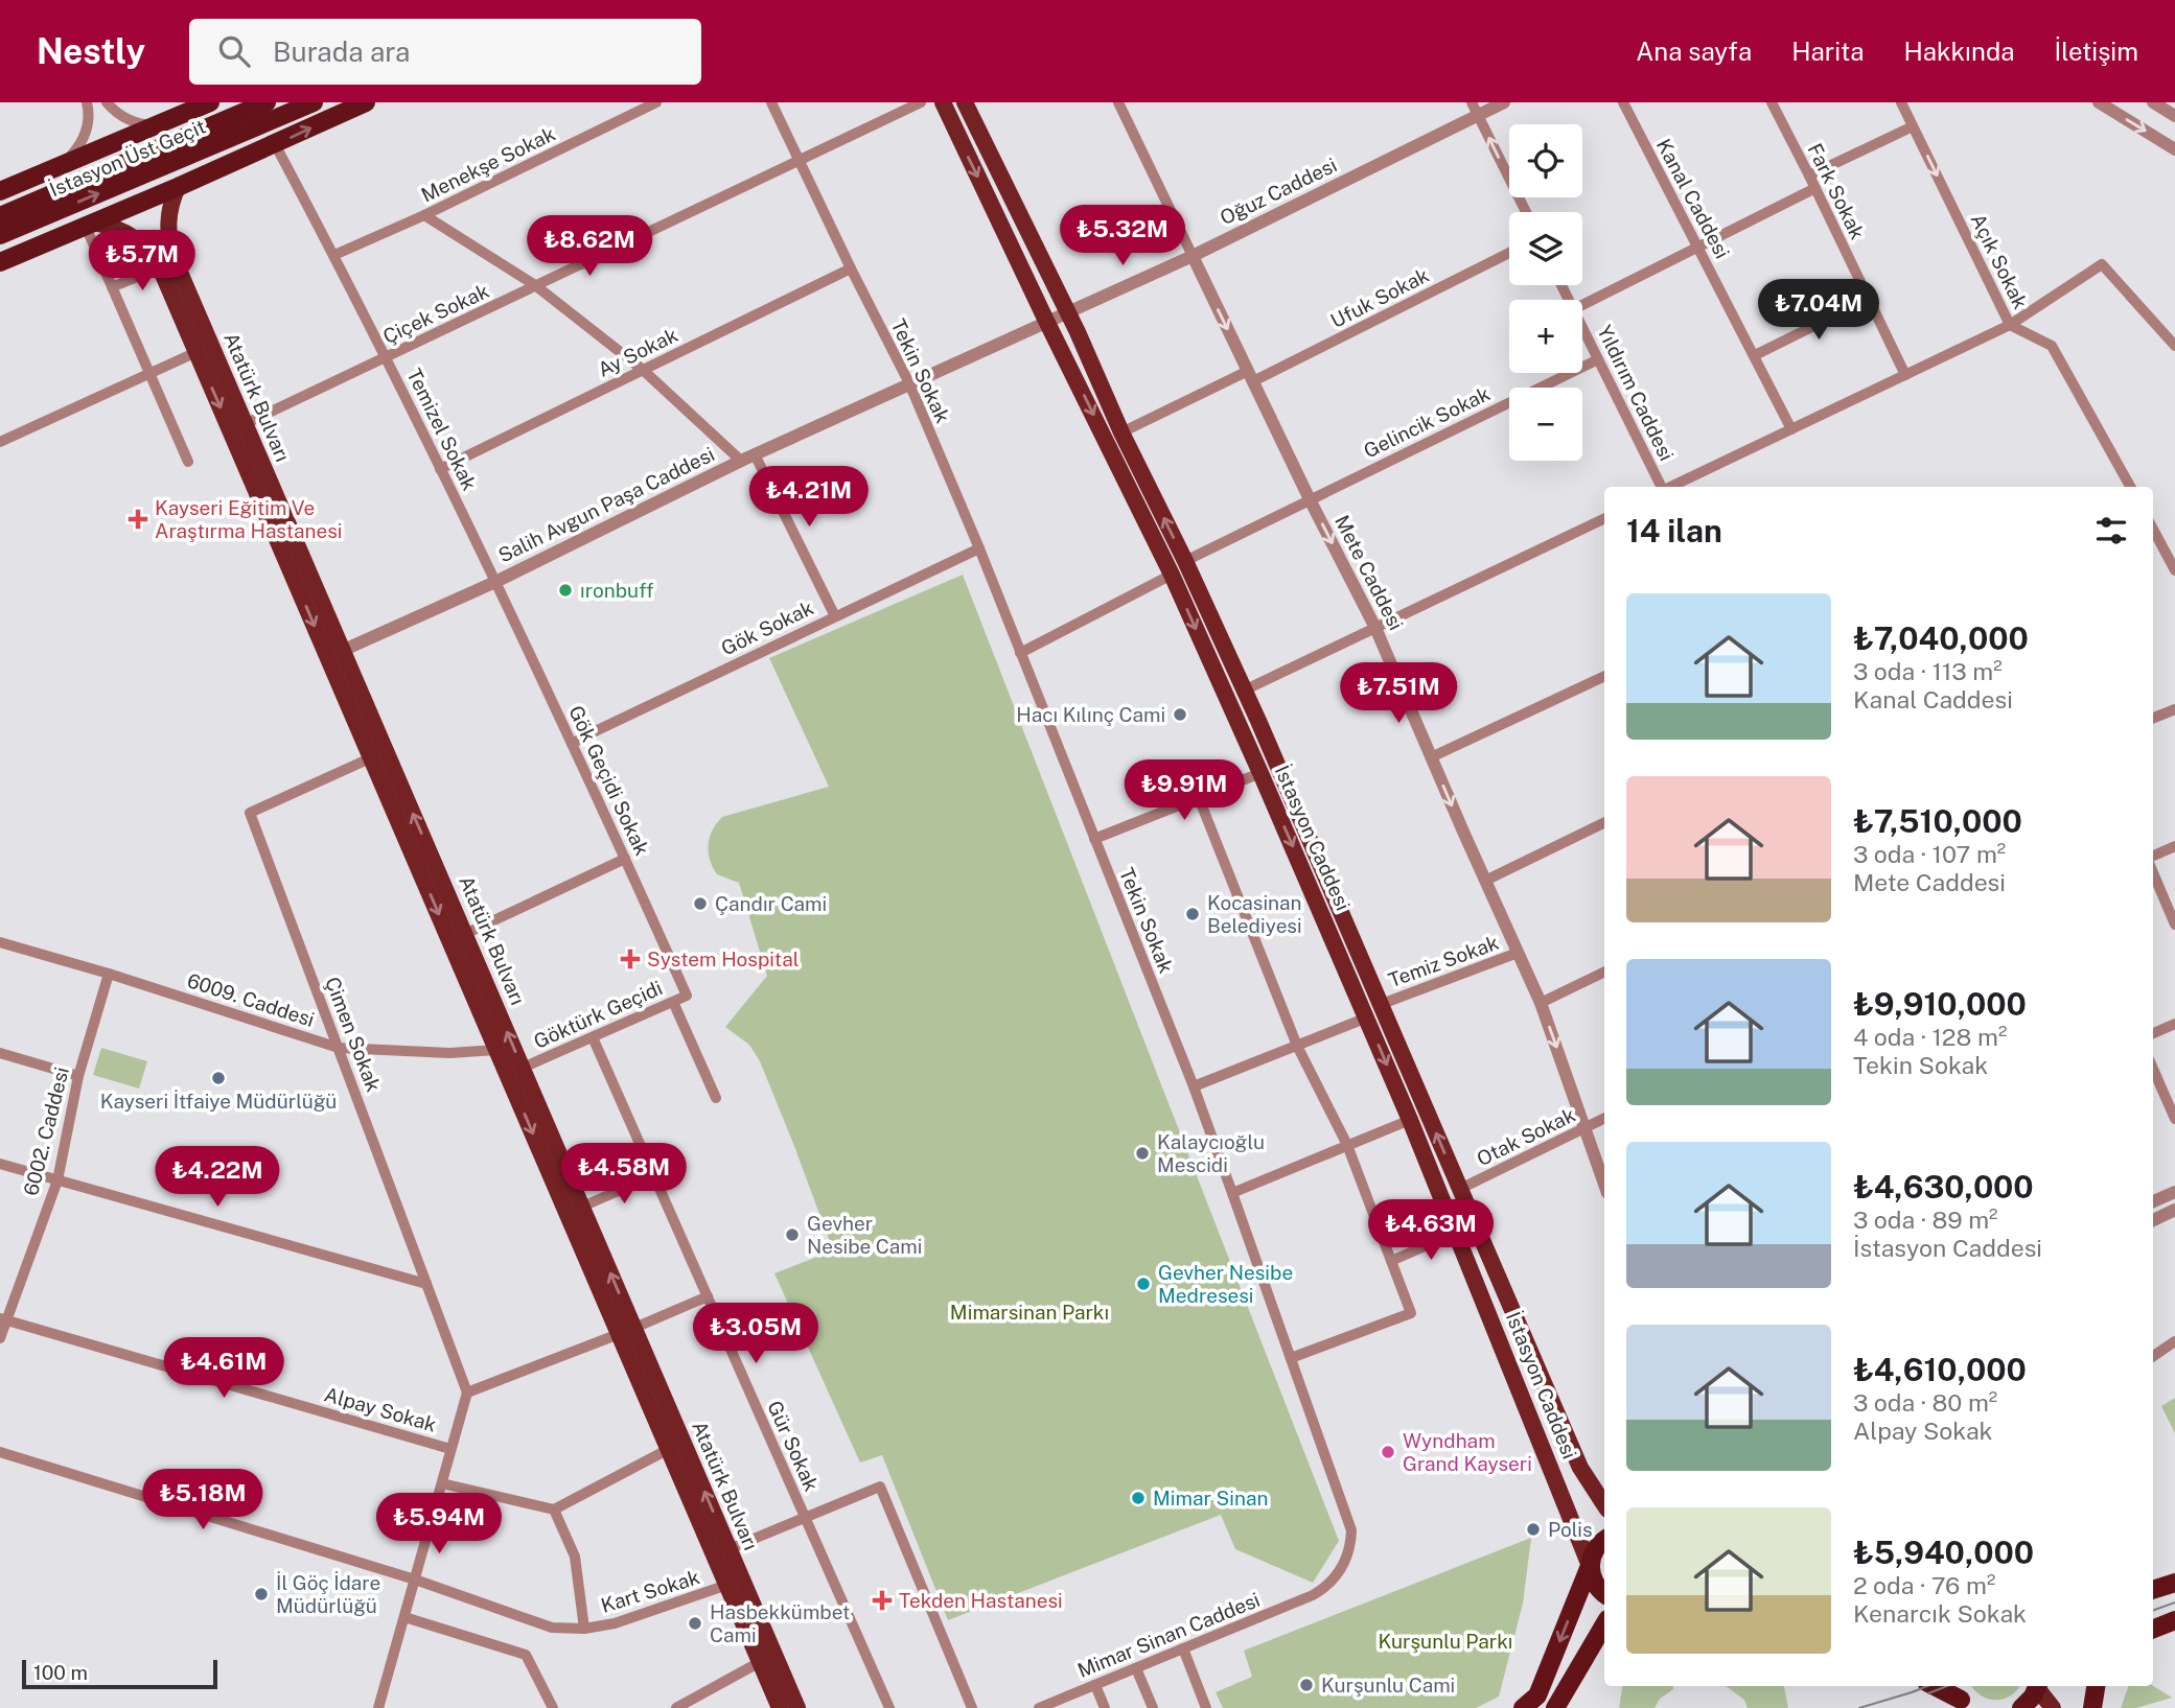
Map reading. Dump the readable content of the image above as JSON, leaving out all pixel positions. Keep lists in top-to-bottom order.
{
  "streets": {
    "highway": ["İstasyon Üst Geçit"],
    "main road": ["Atatürk Bulvarı", "İstasyon Caddesi"],
    "street": [
      "Menekşe Sokak",
      "Oğuz Caddesi",
      "Fark Sokak",
      "Kanal Caddesi",
      "Açık Sokak",
      "Ufuk Sokak",
      "Çiçek Sokak",
      "Ay Sokak",
      "Tekin Sokak",
      "Yıldırım Caddesi",
      "Gelincik Sokak",
      "Temizel Sokak",
      "Salih Avgun Paşa Caddesi",
      "Mete Caddesi",
      "Gök Sokak",
      "Gök Geçidi Sokak",
      "Temiz Sokak",
      "6009. Caddesi",
      "Göktürk Geçidi",
      "Çimen Sokak",
      "6002. Caddesi",
      "Otak Sokak",
      "Alpay Sokak",
      "Gür Sokak",
      "Kart Sokak",
      "Mimar Sinan Caddesi"
    ]
  },
  "crossings": [
    ["Menekşe Sokak", "Temizel Sokak"],
    ["Oğuz Caddesi", "Salih Avgun Paşa Caddesi"],
    ["Oğuz Caddesi", "Mete Caddesi"],
    ["Oğuz Caddesi", "İstasyon Caddesi"],
    ["Ufuk Sokak", "Mete Caddesi"],
    ["Ufuk Sokak", "İstasyon Caddesi"],
    ["Çiçek Sokak", "Tekin Sokak"],
    ["Çiçek Sokak", "Atatürk Bulvarı"],
    ["Çiçek Sokak", "Temizel Sokak"],
    ["Ay Sokak", "Tekin Sokak"],
    ["Ay Sokak", "Temizel Sokak"],
    ["Tekin Sokak", "Salih Avgun Paşa Caddesi"],
    ["Tekin Sokak", "Gök Sokak"],
    ["Tekin Sokak", "Mimar Sinan Caddesi"],
    ["Yıldırım Caddesi", "Gelincik Sokak"],
    ["Atatürk Bulvarı", "Salih Avgun Paşa Caddesi"],
    ["Atatürk Bulvarı", "6009. Caddesi"],
    ["Atatürk Bulvarı", "Göktürk Geçidi"],
    ["Atatürk Bulvarı", "Çimen Sokak"],
    ["Atatürk Bulvarı", "Kart Sokak"],
    ["Gelincik Sokak", "Mete Caddesi"],
    ["Gelincik Sokak", "İstasyon Caddesi"],
    ["Temizel Sokak", "Salih Avgun Paşa Caddesi"],
    ["Temizel Sokak", "Gök Geçidi Sokak"],
    ["Salih Avgun Paşa Caddesi", "Gök Geçidi Sokak"],
    ["Salih Avgun Paşa Caddesi", "İstasyon Caddesi"],
    ["Mete Caddesi", "Temiz Sokak"],
    ["Mete Caddesi", "Otak Sokak"],
    ["Gök Sokak", "Gök Geçidi Sokak"],
    ["Gök Geçidi Sokak", "Göktürk Geçidi"],
    ["İstasyon Caddesi", "Temiz Sokak"],
    ["İstasyon Caddesi", "Otak Sokak"],
    ["6009. Caddesi", "Çimen Sokak"],
    ["6009. Caddesi", "6002. Caddesi"],
    ["Göktürk Geçidi", "Gür Sokak"],
    ["6002. Caddesi", "Alpay Sokak"]
  ],
  "one_way": ["Açık Sokak", "Mete Caddesi"],
  "parks": ["Mimarsinan Parkı", "Kurşunlu Parkı"],
  "places": {
    "health": ["Kayseri Eğitim Ve Araştırma Hastanesi", "System Hospital", "Tekden Hastanesi"],
    "other": [
      "ıronbuff",
      "Hacı Kılınç Cami",
      "Çandır Cami",
      "Kocasinan Belediyesi",
      "Kayseri İtfaiye Müdürlüğü",
      "Kalaycıoğlu Mescidi",
      "Gevher Nesibe Cami",
      "Gevher Nesibe Medresesi",
      "Wyndham Grand Kayseri",
      "Mimar Sinan",
      "Polis",
      "İl Göç İdare Müdürlüğü",
      "Hasbekkümbet Cami",
      "Kurşunlu Cami"
    ]
  },
  "scale_bar": "100 m",
  "page": {
    "header": "Nestly",
    "search": "Burada ara",
    "nav": [
      "Ana sayfa",
      "Harita",
      "Hakkında",
      "İletişim"
    ],
    "map_buttons": ["+", "−"],
    "price": [
      "₺5.32M",
      "₺8.62M",
      "₺5.7M",
      "₺7.04M",
      "₺4.21M",
      "₺7.51M",
      "₺9.91M",
      "₺4.58M",
      "₺4.22M",
      "₺4.63M",
      "₺3.05M",
      "₺4.61M",
      "₺5.18M",
      "₺5.94M"
    ],
    "heading": "14 ilan",
    "list": [
      {
        "name": "₺7,040,000",
        "note": "3 oda · 113 m² · Kanal Caddesi"
      },
      {
        "name": "₺7,510,000",
        "note": "3 oda · 107 m² · Mete Caddesi"
      },
      {
        "name": "₺9,910,000",
        "note": "4 oda · 128 m² · Tekin Sokak"
      },
      {
        "name": "₺4,630,000",
        "note": "3 oda · 89 m² · İstasyon Caddesi"
      },
      {
        "name": "₺4,610,000",
        "note": "3 oda · 80 m² · Alpay Sokak"
      },
      {
        "name": "₺5,940,000",
        "note": "2 oda · 76 m² · Kenarcık Sokak"
      }
    ],
    "scale": "100 m"
  }
}
